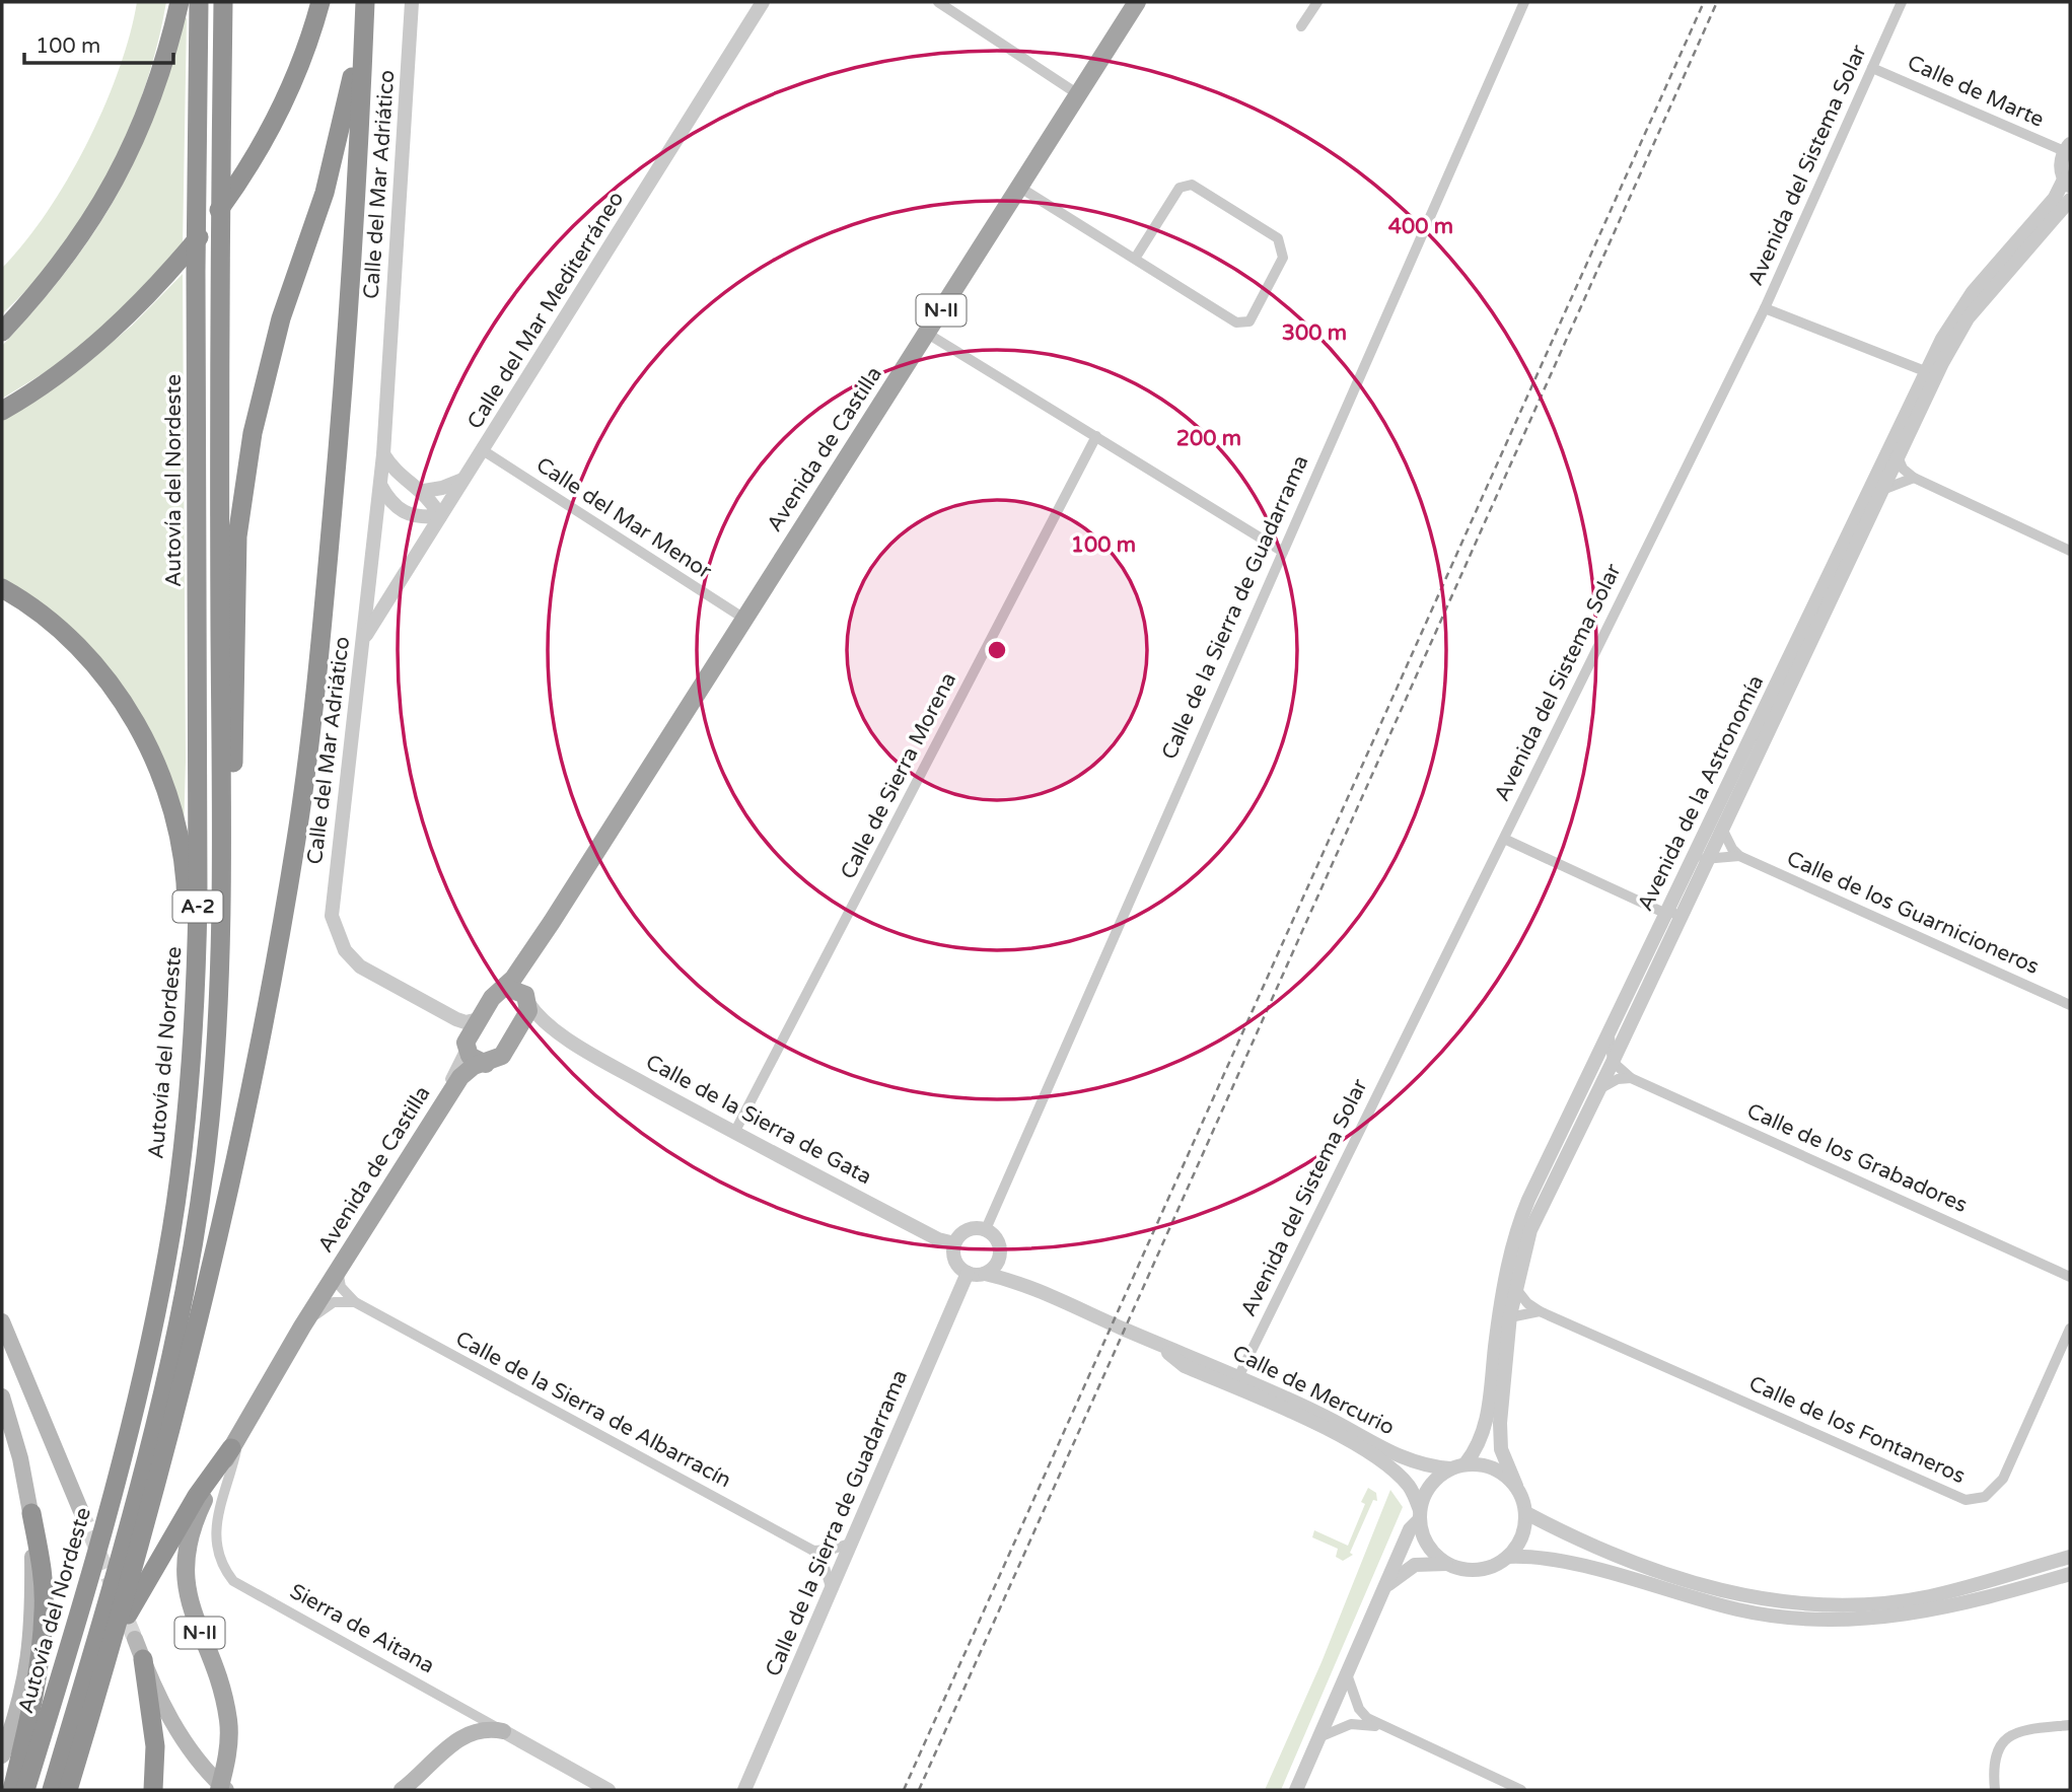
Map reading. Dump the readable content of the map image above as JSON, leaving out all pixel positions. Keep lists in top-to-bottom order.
{
  "streets": {
    "highway": ["Autovía del Nordeste", "A-2"],
    "main road": ["N-II", "Avenida de Castilla"],
    "street": [
      "Calle de Marte",
      "Avenida del Sistema Solar",
      "Calle del Mar Adriático",
      "Calle del Mar Mediterráneo",
      "Calle del Mar Menor",
      "Calle de la Sierra de Guadarrama",
      "Calle de Sierra Morena",
      "Avenida de la Astronomía",
      "Calle de los Guarnicioneros",
      "Calle de la Sierra de Gata",
      "Calle de los Grabadores",
      "Calle de Mercurio",
      "Calle de la Sierra de Albarracín",
      "Calle de los Fontaneros",
      "Sierra de Aitana"
    ]
  },
  "crossings": [
    ["Calle de Marte", "Avenida del Sistema Solar"],
    ["Avenida del Sistema Solar", "Calle de Mercurio"],
    ["Calle del Mar Adriático", "Calle del Mar Mediterráneo"],
    ["Calle del Mar Adriático", "N-II"],
    ["Calle del Mar Adriático", "Avenida de Castilla"],
    ["Calle del Mar Mediterráneo", "Calle del Mar Menor"],
    ["N-II", "Avenida de Castilla"],
    ["N-II", "Calle de la Sierra de Gata"],
    ["N-II", "Sierra de Aitana"],
    ["Avenida de Castilla", "Calle del Mar Menor"],
    ["Avenida de Castilla", "Calle de la Sierra de Gata"],
    ["Calle de la Sierra de Guadarrama", "Calle de la Sierra de Gata"],
    ["Calle de Sierra Morena", "Calle de la Sierra de Gata"],
    ["Avenida de la Astronomía", "Calle de los Guarnicioneros"],
    ["Avenida de la Astronomía", "Calle de los Grabadores"],
    ["Avenida de la Astronomía", "Calle de Mercurio"],
    ["Avenida de la Astronomía", "Calle de los Fontaneros"]
  ],
  "scale_bar": "100 m",
  "rings": [
    "400 m",
    "300 m",
    "200 m",
    "100 m"
  ]
}
